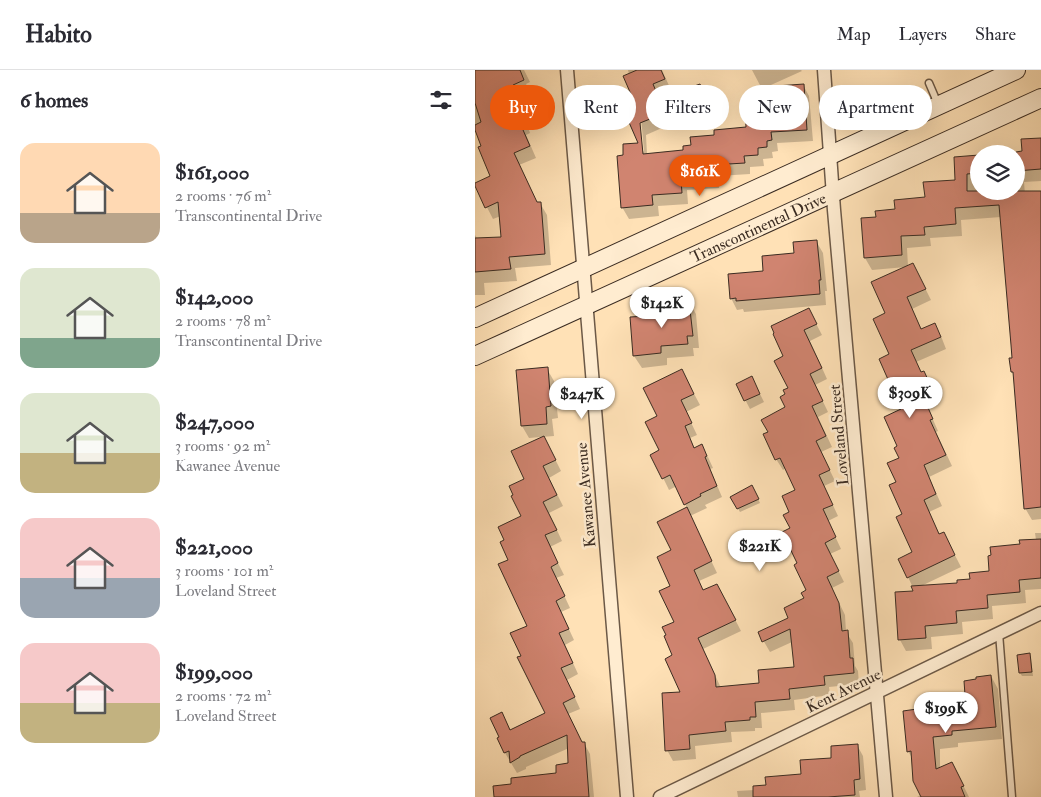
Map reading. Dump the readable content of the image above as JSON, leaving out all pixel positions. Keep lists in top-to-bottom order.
{
  "streets": {
    "street": [
      "Transcontinental Drive",
      "Loveland Street",
      "Kawanee Avenue",
      "Kent Avenue"
    ]
  },
  "crossings": [
    ["Transcontinental Drive", "Loveland Street"],
    ["Transcontinental Drive", "Kawanee Avenue"],
    ["Loveland Street", "Kent Avenue"]
  ],
  "page": {
    "header": "Habito",
    "nav": ["Map", "Layers", "Share"],
    "heading": "6 homes",
    "chip": [
      "Buy",
      "Rent",
      "Filters",
      "New",
      "Apartment"
    ],
    "list": [
      {
        "name": "$161,000",
        "note": "2 rooms · 76 m² · Transcontinental Drive"
      },
      {
        "name": "$142,000",
        "note": "2 rooms · 78 m² · Transcontinental Drive"
      },
      {
        "name": "$247,000",
        "note": "3 rooms · 92 m² · Kawanee Avenue"
      },
      {
        "name": "$221,000",
        "note": "3 rooms · 101 m² · Loveland Street"
      },
      {
        "name": "$199,000",
        "note": "2 rooms · 72 m² · Loveland Street"
      }
    ],
    "price": [
      "$161K",
      "$142K",
      "$309K",
      "$247K",
      "$221K",
      "$199K"
    ]
  }
}
